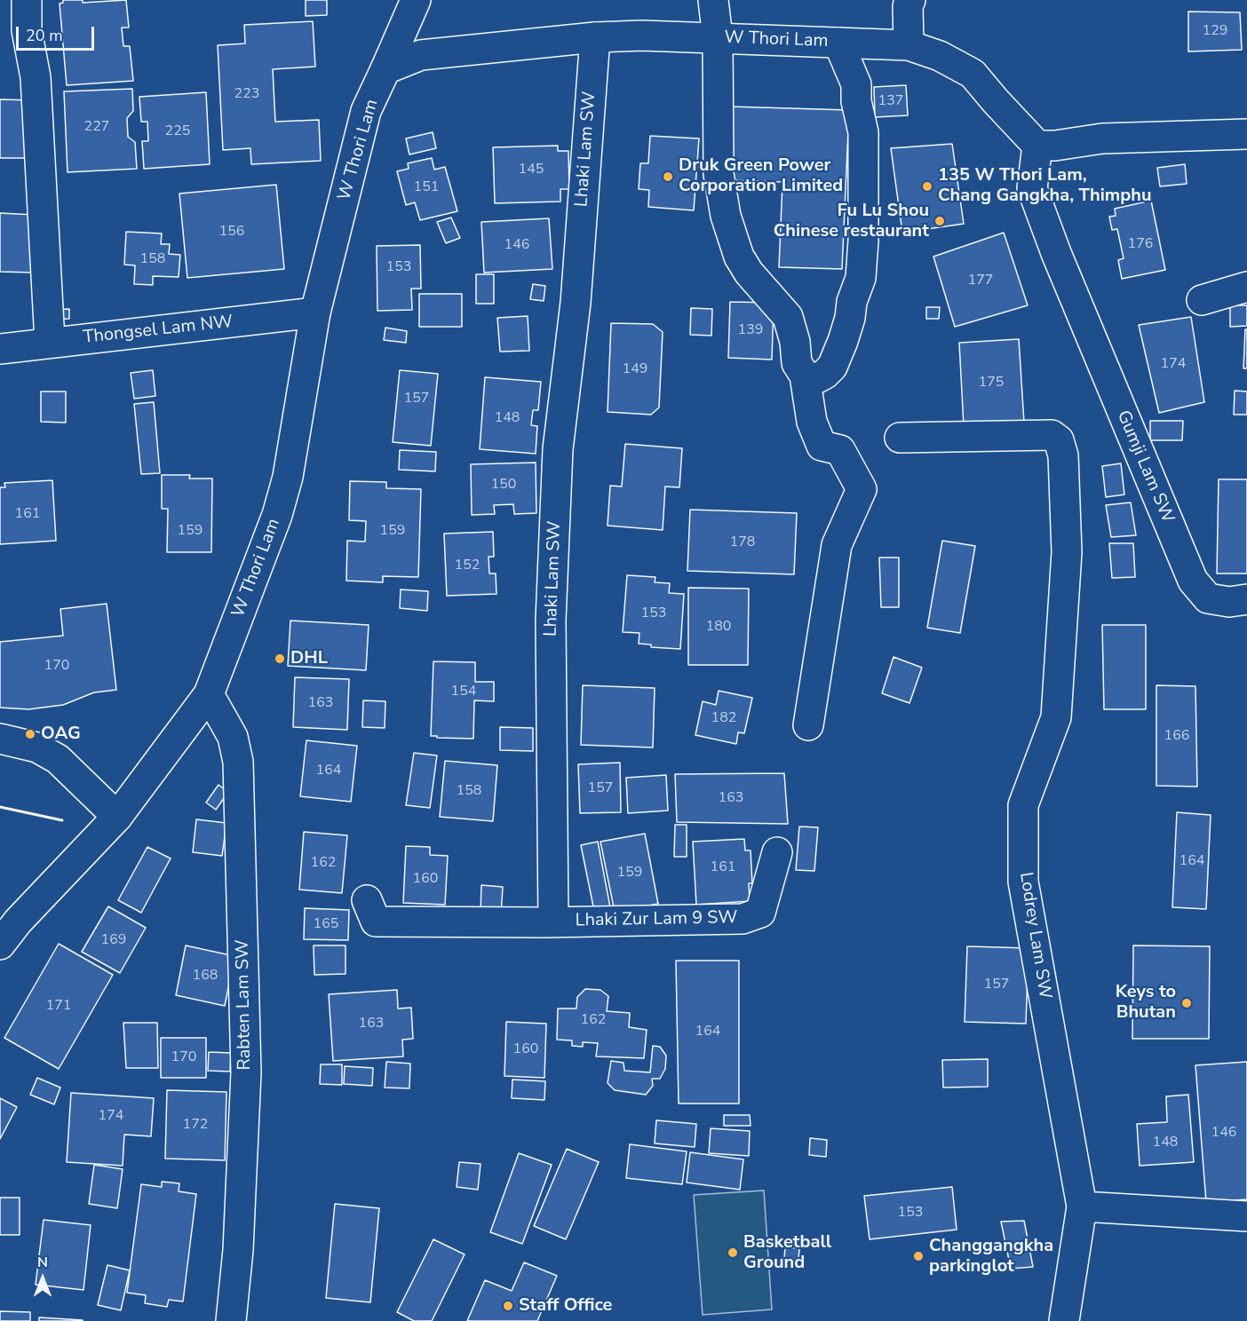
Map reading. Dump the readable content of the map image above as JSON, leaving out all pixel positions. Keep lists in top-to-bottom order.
{
  "streets": {
    "street": [
      "W Thori Lam",
      "Lhaki Lam SW",
      "Thongsel Lam NW",
      "Gumji Lam SW",
      "Lhaki Zur Lam 9 SW",
      "Lodrey Lam SW",
      "Rabten Lam SW"
    ]
  },
  "crossings": [
    ["W Thori Lam", "Lhaki Lam SW"],
    ["W Thori Lam", "Thongsel Lam NW"],
    ["W Thori Lam", "Gumji Lam SW"],
    ["W Thori Lam", "Rabten Lam SW"],
    ["Lhaki Lam SW", "Lhaki Zur Lam 9 SW"]
  ],
  "places": [
    "Druk Green Power Corporation Limited",
    "135 W Thori Lam, Chang Gangkha, Thimphu",
    "Fu Lu Shou Chinese restaurant",
    "DHL",
    "OAG",
    "Keys to Bhutan",
    "Basketball Ground",
    "Changgangkha parkinglot",
    "Staff Office"
  ],
  "house_numbers": [
    "129",
    "223",
    "137",
    "227",
    "225",
    "145",
    "151",
    "156",
    "176",
    "146",
    "158",
    "153",
    "177",
    "139",
    "174",
    "149",
    "175",
    "157",
    "148",
    "150",
    "161",
    "159",
    "159",
    "178",
    "152",
    "153",
    "180",
    "170",
    "154",
    "163",
    "182",
    "166",
    "164",
    "157",
    "158",
    "163",
    "164",
    "162",
    "161",
    "159",
    "160",
    "165",
    "169",
    "168",
    "157",
    "171",
    "162",
    "163",
    "164",
    "160",
    "170",
    "174",
    "172",
    "146",
    "148",
    "153"
  ],
  "scale_bar": "20 m",
  "north": "top"
}
